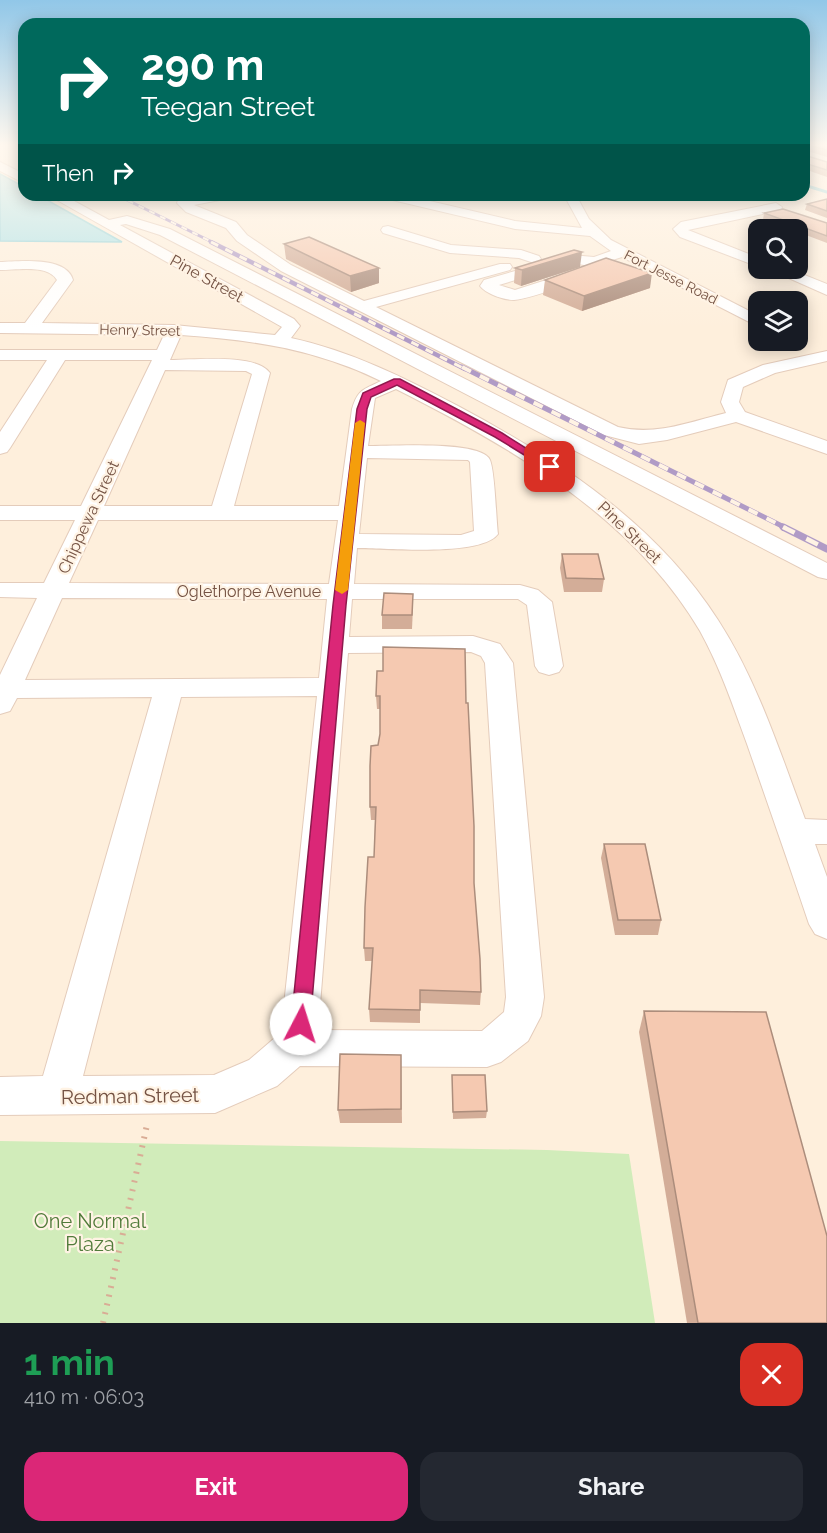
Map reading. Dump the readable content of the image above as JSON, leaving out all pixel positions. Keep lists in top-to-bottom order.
{
  "streets": {
    "street": [
      "Fort Jesse Road",
      "Pine Street",
      "Henry Street",
      "Chippewa Street",
      "Oglethorpe Avenue",
      "Redman Street"
    ]
  },
  "crossings": [
    ["Pine Street", "Henry Street"],
    ["Henry Street", "Chippewa Street"],
    ["Chippewa Street", "Oglethorpe Avenue"]
  ],
  "parks": ["One Normal Plaza"],
  "page": {
    "turn": ["290 m", "Teegan Street"],
    "then": "Then",
    "heading": ["1 min", "410 m · 06:03"],
    "buttons": ["Exit", "Share"]
  }
}
